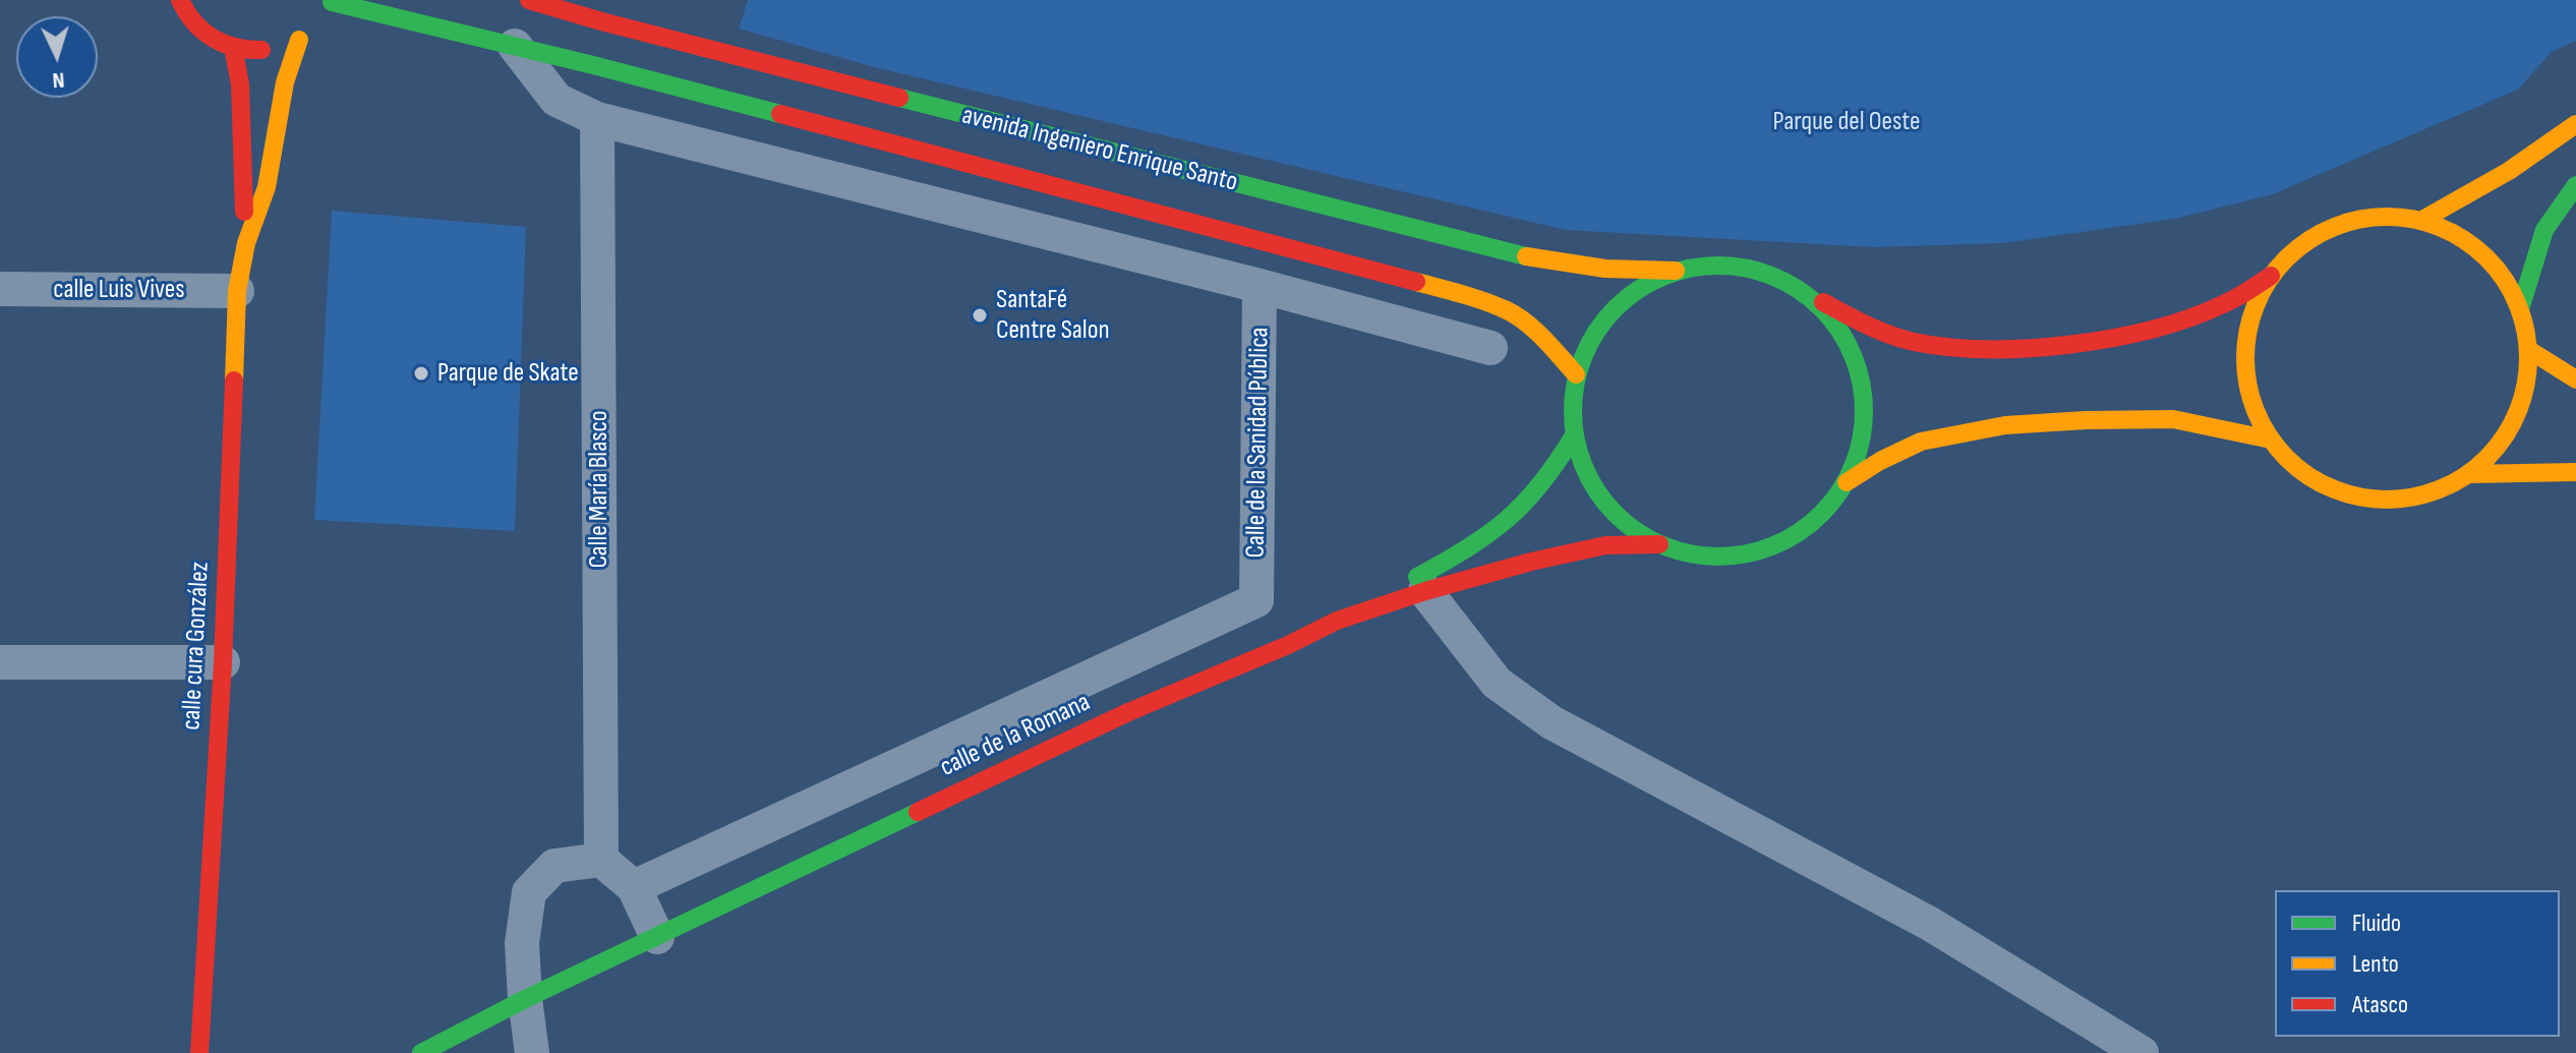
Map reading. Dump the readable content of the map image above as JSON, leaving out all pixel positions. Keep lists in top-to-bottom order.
{
  "streets": {
    "main road": ["avenida Ingeniero Enrique Santo", "calle cura González", "calle de la Romana"],
    "street": ["calle Luis Vives", "Calle de la Sanidad Pública", "Calle María Blasco"]
  },
  "crossings": [
    ["avenida Ingeniero Enrique Santo", "calle cura González"],
    ["calle Luis Vives", "calle cura González"]
  ],
  "parks": ["Parque del Oeste"],
  "places": ["SantaFé Centre Salon", "Parque de Skate"],
  "legend": ["Fluido", "Lento", "Atasco"],
  "north": "bottom"
}
